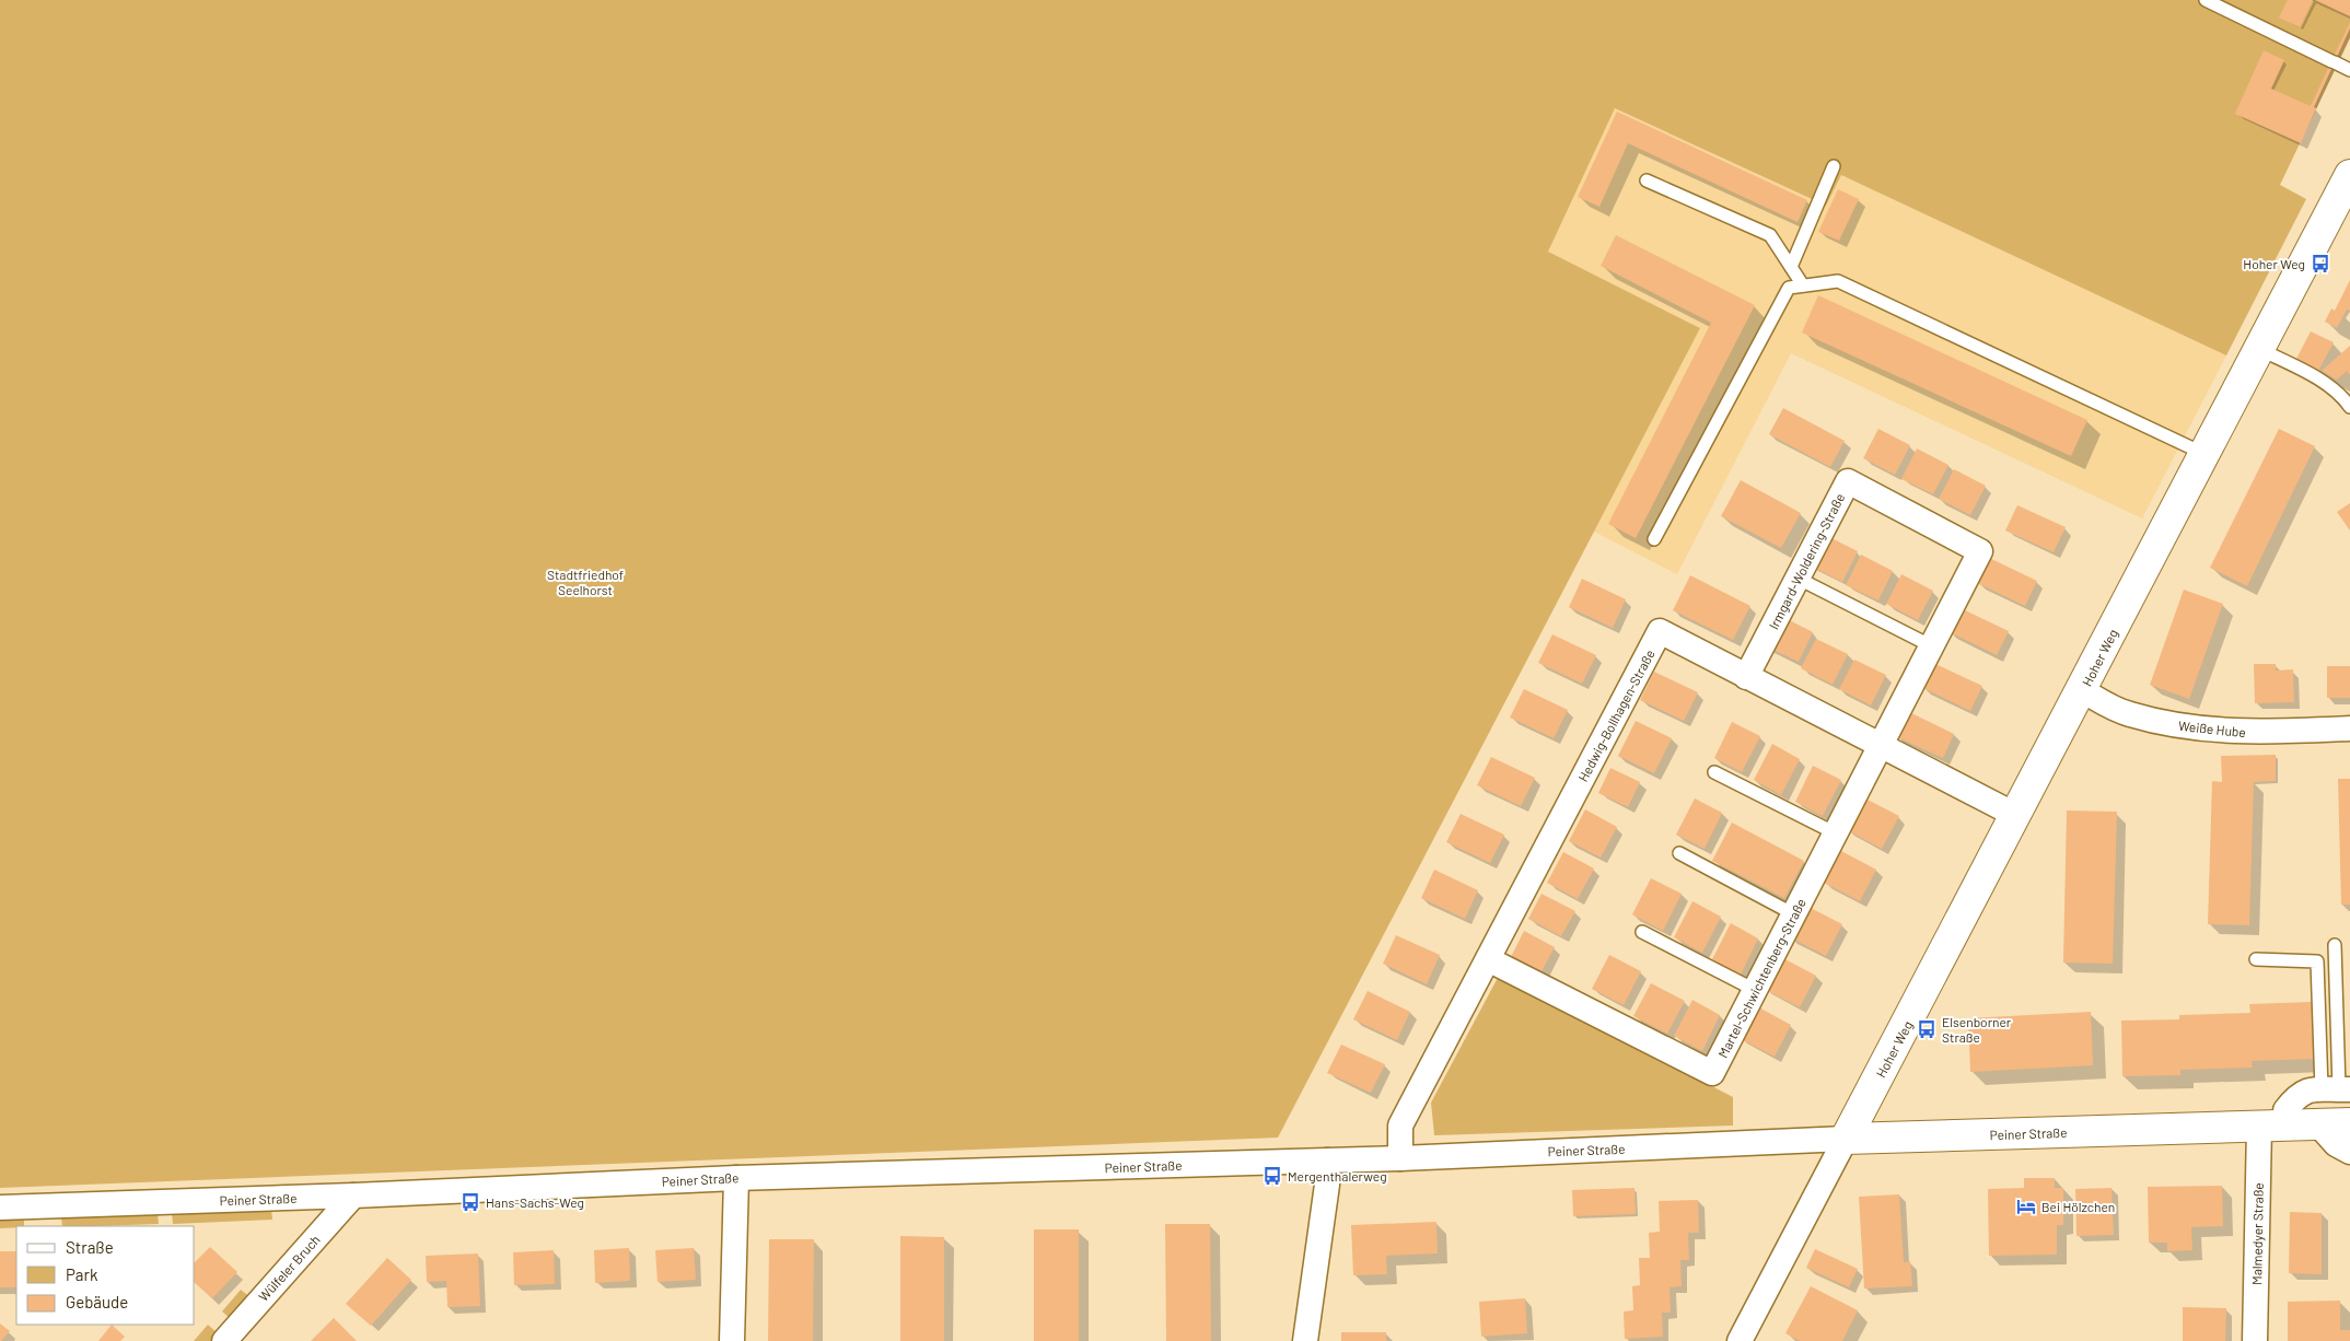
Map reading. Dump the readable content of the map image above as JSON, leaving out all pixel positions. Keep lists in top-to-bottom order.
{
  "streets": {
    "street": [
      "Irmgard-Woldering-Straße",
      "Hoher Weg",
      "Hedwig-Bollhagen-Straße",
      "Weiße Hube",
      "Martel-Schwichtenberg-Straße",
      "Peiner Straße",
      "Malmedyer Straße",
      "Wülfeler Bruch"
    ]
  },
  "crossings": [
    ["Irmgard-Woldering-Straße", "Hedwig-Bollhagen-Straße"],
    ["Irmgard-Woldering-Straße", "Martel-Schwichtenberg-Straße"],
    ["Hoher Weg", "Hedwig-Bollhagen-Straße"],
    ["Hoher Weg", "Weiße Hube"],
    ["Hoher Weg", "Peiner Straße"],
    ["Hedwig-Bollhagen-Straße", "Martel-Schwichtenberg-Straße"],
    ["Hedwig-Bollhagen-Straße", "Peiner Straße"],
    ["Peiner Straße", "Malmedyer Straße"],
    ["Peiner Straße", "Wülfeler Bruch"]
  ],
  "parks": ["Stadtfriedhof Seelhorst"],
  "places": {
    "bus stop": [
      "Hoher Weg",
      "Elsenborner Straße",
      "Mergenthalerweg",
      "Hans-Sachs-Weg"
    ],
    "hotel": ["Bei Hölzchen"]
  },
  "legend": ["Straße", "Park", "Gebäude"]
}
